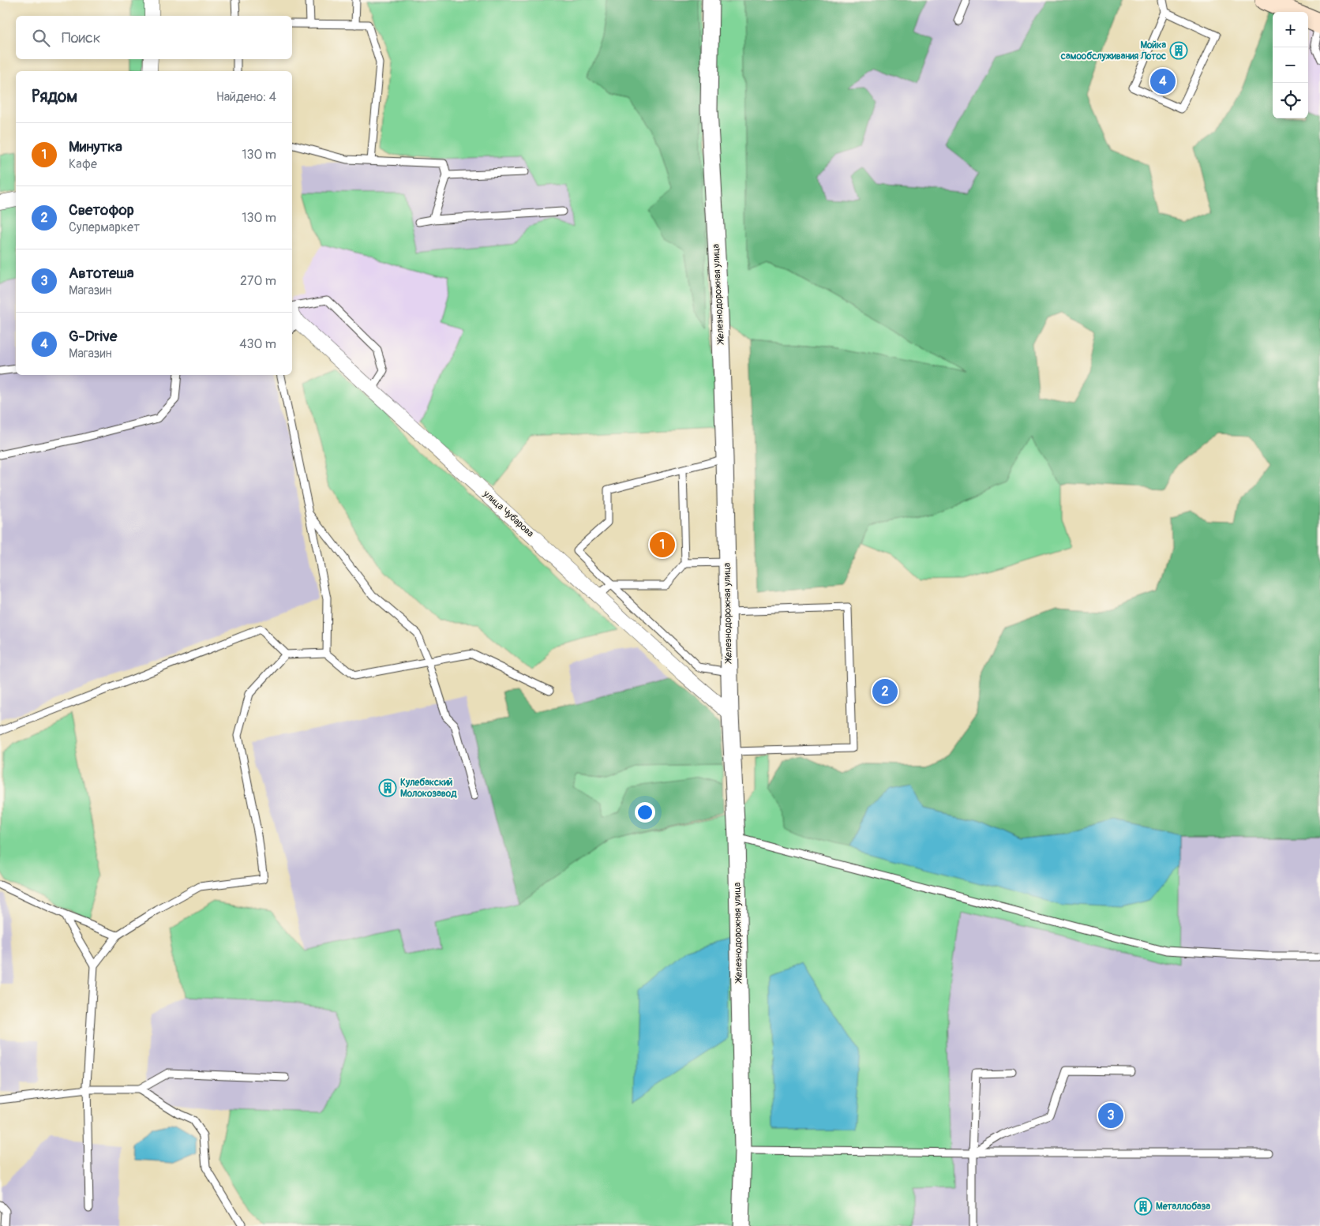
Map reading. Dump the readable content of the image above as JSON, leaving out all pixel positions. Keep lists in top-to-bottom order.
{
  "streets": {
    "street": ["Железнодорожная улица", "улица Чубарова"]
  },
  "crossings": [
    ["Железнодорожная улица", "улица Чубарова"]
  ],
  "places": {
    "building": ["Мойка самообслуживания Лотос", "Кулебакский Молокозавод", "Металлобаза"]
  },
  "page": {
    "map_buttons": ["+", "−"],
    "search": "Поиск",
    "pins": [
      "4",
      "1",
      "2",
      "3"
    ],
    "heading": ["Рядом", "Найдено: 4"],
    "list": [
      {
        "mark": "1",
        "name": "Минутка",
        "note": "Кафе",
        "value": "130 m"
      },
      {
        "mark": "2",
        "name": "Светофор",
        "note": "Супермаркет",
        "value": "130 m"
      },
      {
        "mark": "3",
        "name": "Автотеша",
        "note": "Магазин",
        "value": "270 m"
      },
      {
        "mark": "4",
        "name": "G-Drive",
        "note": "Магазин",
        "value": "430 m"
      }
    ]
  }
}
